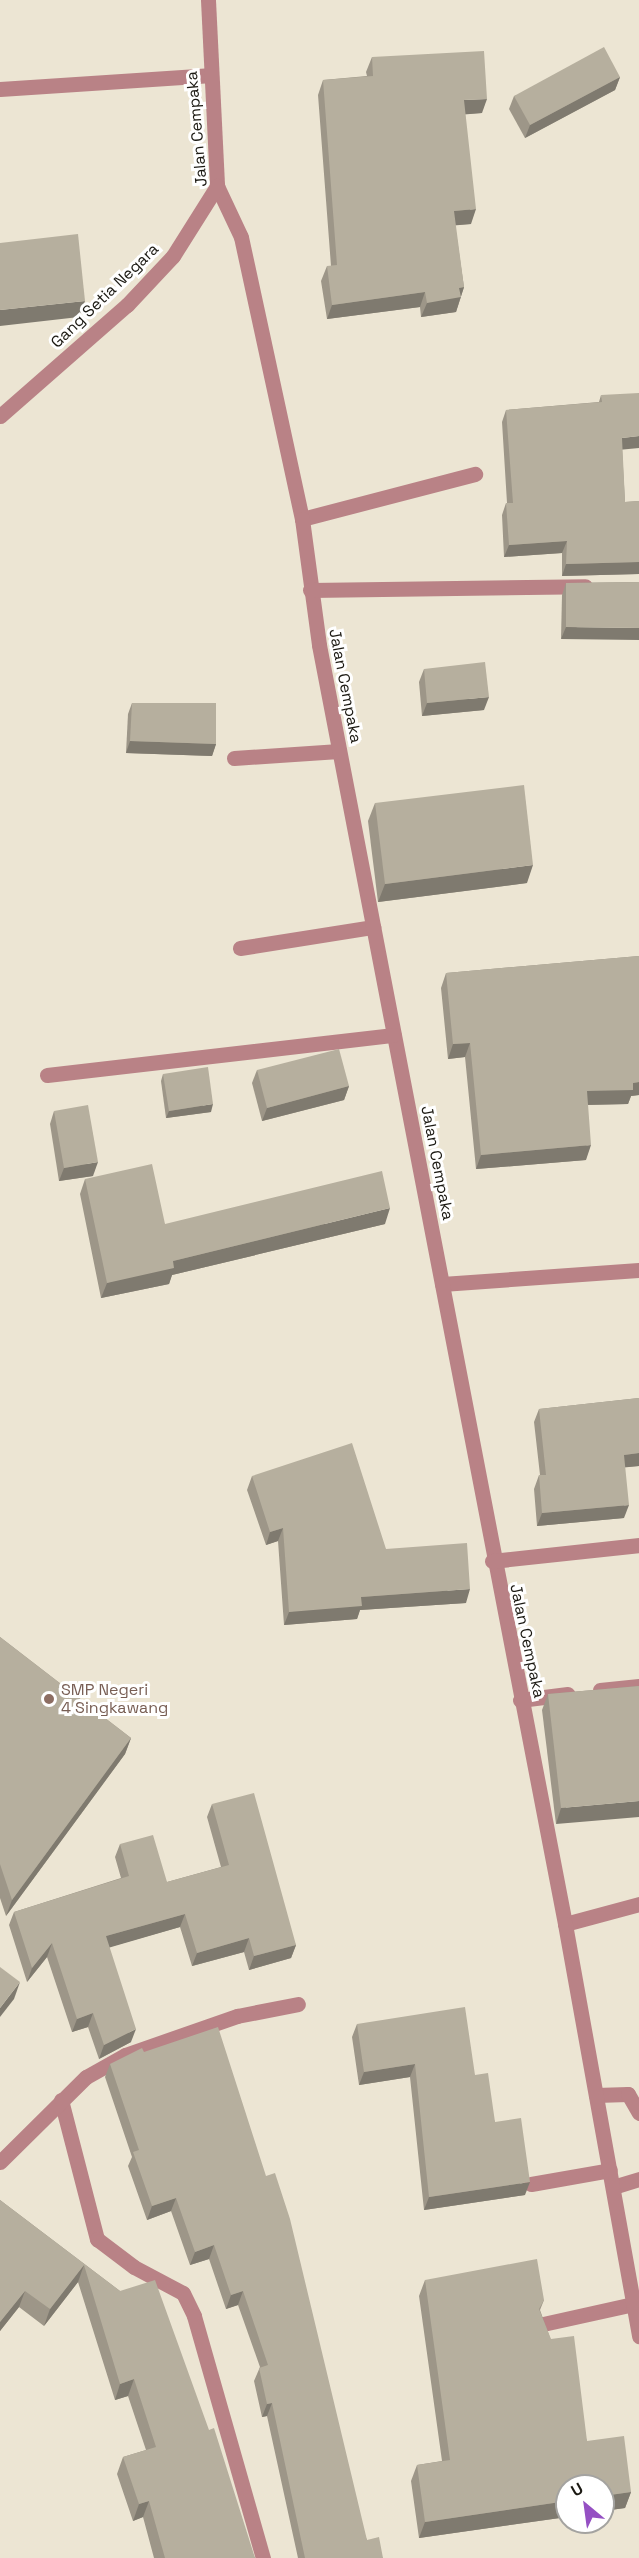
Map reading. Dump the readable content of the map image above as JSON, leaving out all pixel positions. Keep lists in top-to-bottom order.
{
  "streets": {
    "street": ["Jalan Cempaka", "Gang Setia Negara"]
  },
  "crossings": [
    ["Jalan Cempaka", "Gang Setia Negara"]
  ],
  "places": ["SMP Negeri 4 Singkawang"],
  "north": "top left"
}
